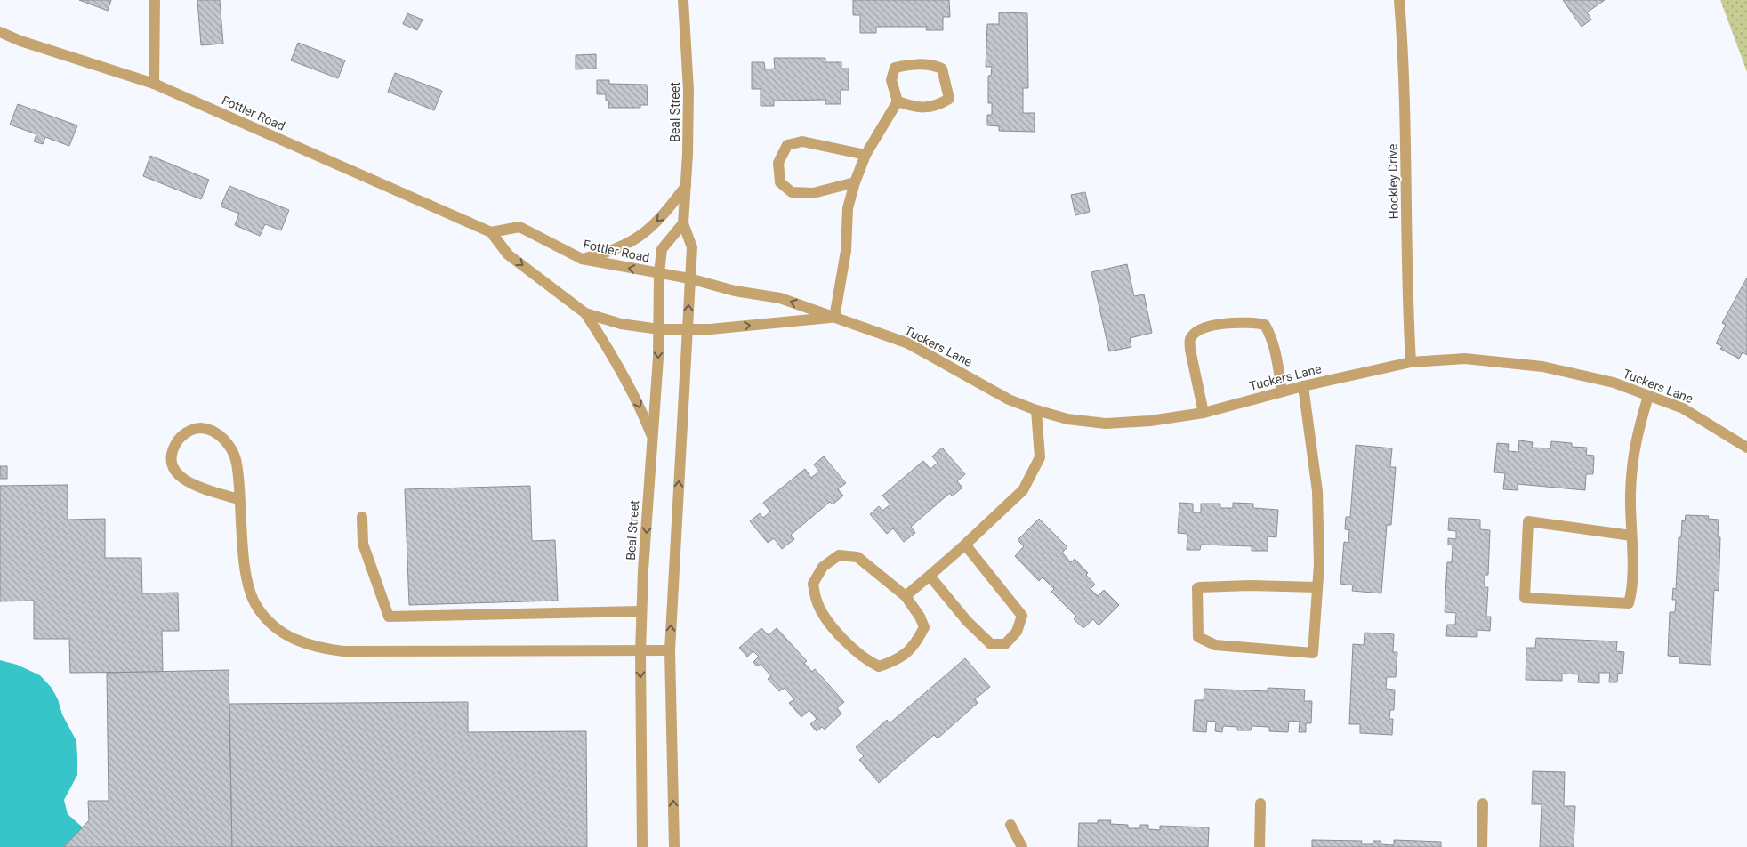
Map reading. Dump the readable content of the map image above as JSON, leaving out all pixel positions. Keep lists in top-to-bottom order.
{
  "streets": {
    "street": [
      "Beal Street",
      "Fottler Road",
      "Hockley Drive",
      "Tuckers Lane"
    ]
  },
  "crossings": [
    ["Beal Street", "Fottler Road"],
    ["Beal Street", "Tuckers Lane"],
    ["Fottler Road", "Tuckers Lane"],
    ["Hockley Drive", "Tuckers Lane"]
  ]
}
